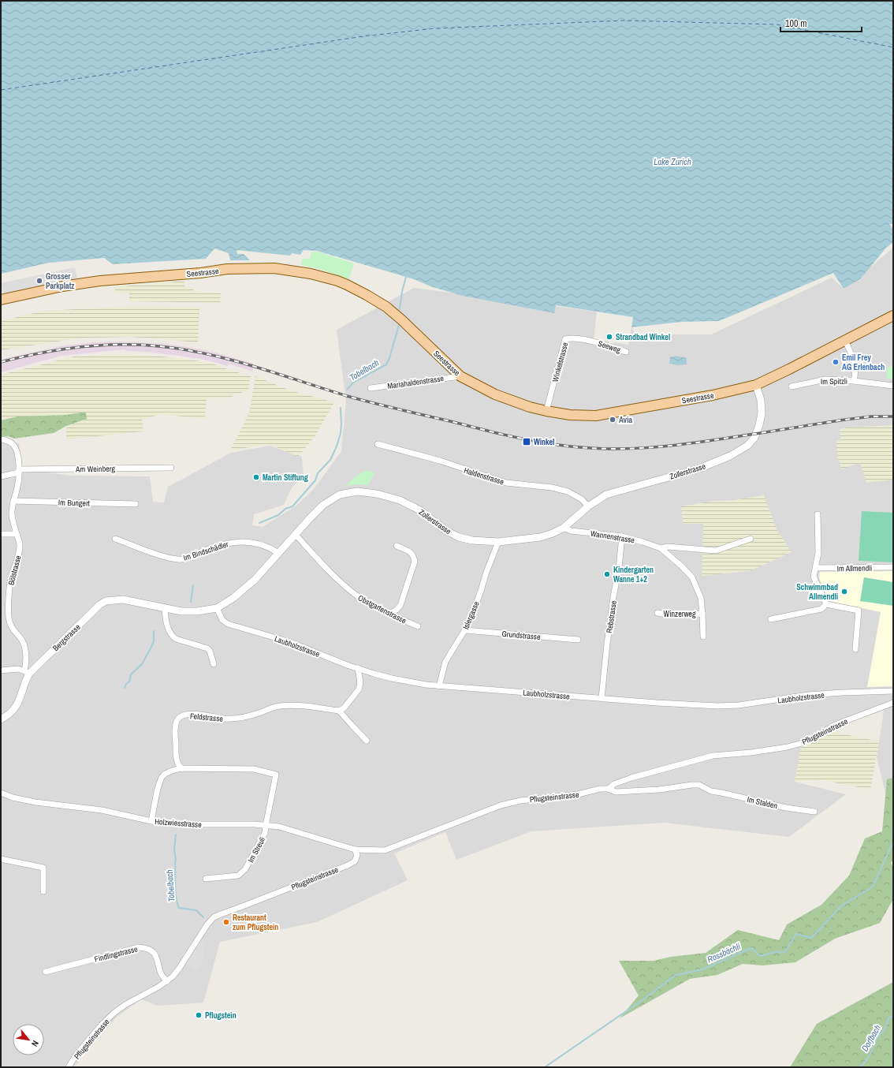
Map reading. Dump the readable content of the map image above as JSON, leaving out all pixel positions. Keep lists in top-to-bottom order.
{
  "streets": {
    "main road": ["Seestrasse"],
    "street": [
      "Seeweg",
      "Winkelstrasse",
      "Im Spitzli",
      "Mariahaldenstrasse",
      "Am Weinberg",
      "Zollerstrasse",
      "Haldenstrasse",
      "Im Bungert",
      "Wannenstrasse",
      "Im Bindschädler",
      "Im Allmendli",
      "Bölstrasse",
      "Obstgartenstrasse",
      "Winzerweg",
      "Islergasse",
      "Rebstrasse",
      "Grundstrasse",
      "Bergstrasse",
      "Laubholzstrasse",
      "Feldstrasse",
      "Pflugsteinstrasse",
      "Im Stalden",
      "Holzwiesstrasse",
      "Im Streuli",
      "Findlingstrasse"
    ]
  },
  "crossings": [
    ["Seestrasse", "Winkelstrasse"],
    ["Seestrasse", "Im Spitzli"],
    ["Seestrasse", "Mariahaldenstrasse"],
    ["Seestrasse", "Zollerstrasse"],
    ["Seeweg", "Winkelstrasse"],
    ["Am Weinberg", "Bölstrasse"],
    ["Zollerstrasse", "Haldenstrasse"],
    ["Zollerstrasse", "Wannenstrasse"],
    ["Zollerstrasse", "Im Bindschädler"],
    ["Zollerstrasse", "Obstgartenstrasse"],
    ["Zollerstrasse", "Islergasse"],
    ["Zollerstrasse", "Bergstrasse"],
    ["Zollerstrasse", "Laubholzstrasse"],
    ["Im Bungert", "Bölstrasse"],
    ["Wannenstrasse", "Winzerweg"],
    ["Wannenstrasse", "Rebstrasse"],
    ["Bölstrasse", "Bergstrasse"],
    ["Islergasse", "Grundstrasse"],
    ["Islergasse", "Laubholzstrasse"],
    ["Rebstrasse", "Laubholzstrasse"],
    ["Pflugsteinstrasse", "Im Stalden"],
    ["Pflugsteinstrasse", "Holzwiesstrasse"],
    ["Pflugsteinstrasse", "Findlingstrasse"],
    ["Holzwiesstrasse", "Im Streuli"]
  ],
  "water": [
    "Lake Zurich",
    "Tobelbach",
    "Rossbächli",
    "Dorfbach"
  ],
  "places": {
    "other": [
      "Grosser Parkplatz",
      "Strandbad Winkel",
      "Emil Frey AG Erlenbach",
      "Avia",
      "Martin Stiftung",
      "Kindergarten Wanne 1+2",
      "Schwimmbad Allmendli",
      "Restaurant zum Pflugstein",
      "Pflugstein"
    ],
    "transit": ["Winkel"]
  },
  "scale_bar": "100 m",
  "north": "bottom right"
}
